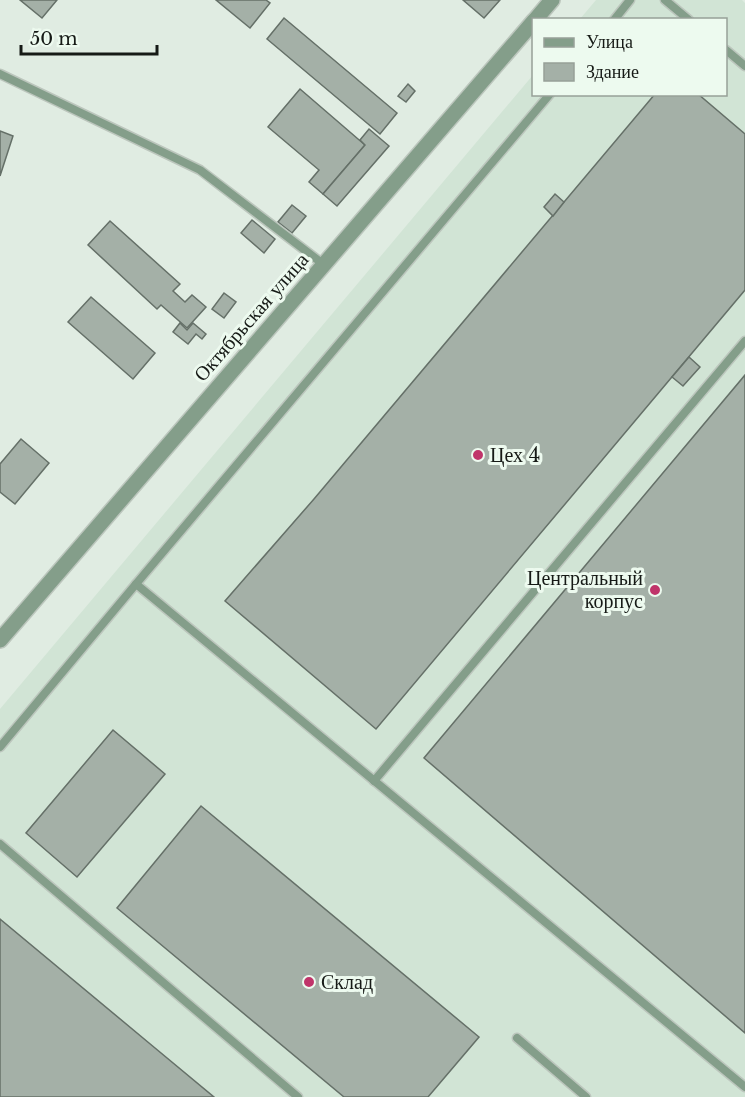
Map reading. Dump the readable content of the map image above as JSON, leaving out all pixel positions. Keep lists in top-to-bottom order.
{
  "streets": {
    "street": ["Октябрьская улица"]
  },
  "places": ["Цех 4", "Центральный корпус", "Склад"],
  "legend": ["Улица", "Здание"],
  "scale_bar": "50 m"
}
